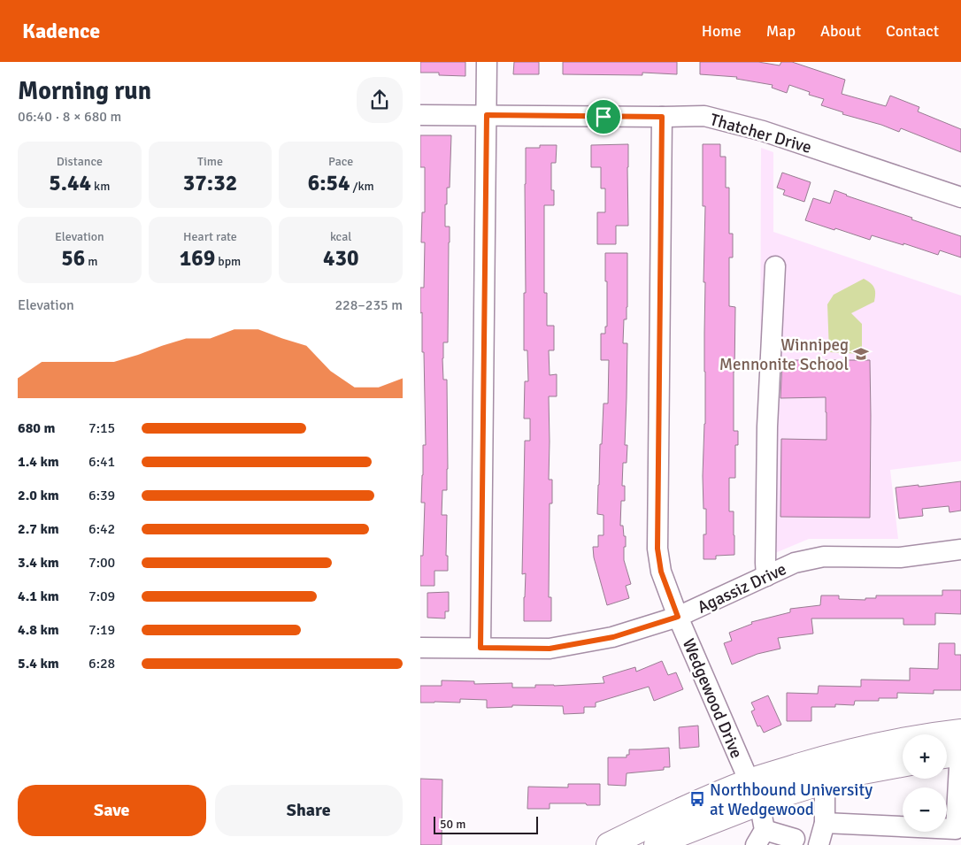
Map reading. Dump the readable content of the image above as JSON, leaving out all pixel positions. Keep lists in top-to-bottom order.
{
  "streets": {
    "street": ["Thatcher Drive", "Agassiz Drive", "Wedgewood Drive"]
  },
  "crossings": [
    ["Thatcher Drive", "Wedgewood Drive"],
    ["Agassiz Drive", "Wedgewood Drive"]
  ],
  "places": {
    "school or university": ["Winnipeg Mennonite School"],
    "bus stop": ["Northbound University at Wedgewood"]
  },
  "scale_bar": "50 m",
  "page": {
    "header": "Kadence",
    "nav": [
      "Home",
      "Map",
      "About",
      "Contact"
    ],
    "heading": ["Morning run", "06:40 · 8 × 680 m"],
    "stats": [
      ["Distance", "5.44 km"],
      ["Time", "37:32"],
      ["Pace", "6:54 /km"],
      ["Elevation", "56 m"],
      ["Heart rate", "169 bpm"],
      ["kcal", "430"]
    ],
    "chart": ["Elevation", "228–235 m"],
    "list": [
      {
        "name": "680 m",
        "note": "7:15"
      },
      {
        "name": "1.4 km",
        "note": "6:41"
      },
      {
        "name": "2.0 km",
        "note": "6:39"
      },
      {
        "name": "2.7 km",
        "note": "6:42"
      },
      {
        "name": "3.4 km",
        "note": "7:00"
      },
      {
        "name": "4.1 km",
        "note": "7:09"
      },
      {
        "name": "4.8 km",
        "note": "7:19"
      },
      {
        "name": "5.4 km",
        "note": "6:28"
      }
    ],
    "map_buttons": ["+", "−"],
    "buttons": ["Save", "Share"],
    "scale": "50 m"
  }
}
